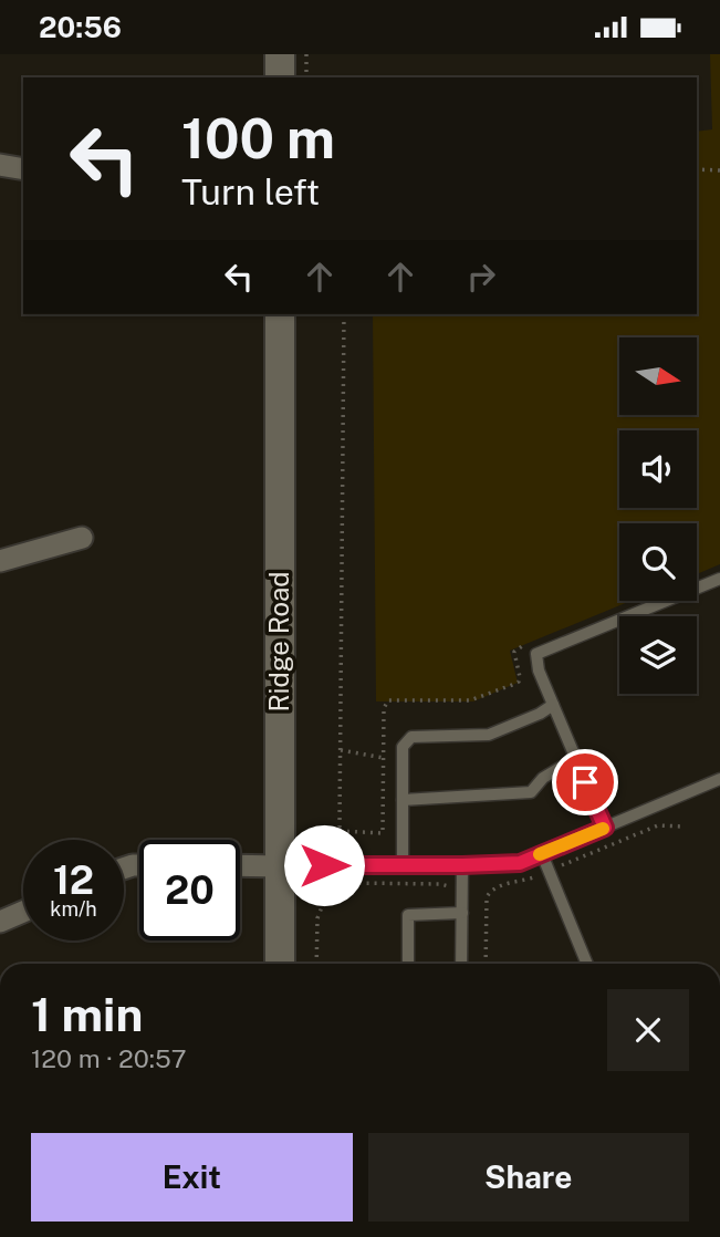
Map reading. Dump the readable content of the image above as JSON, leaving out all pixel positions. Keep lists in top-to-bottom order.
{
  "streets": {
    "street": ["Ridge Road"]
  },
  "north": "right",
  "page": {
    "status": "20:56",
    "turn": ["100 m", "Turn left"],
    "speed": "12 km/h",
    "limit": "20",
    "heading": ["1 min", "120 m · 20:57"],
    "buttons": ["Exit", "Share"]
  }
}
